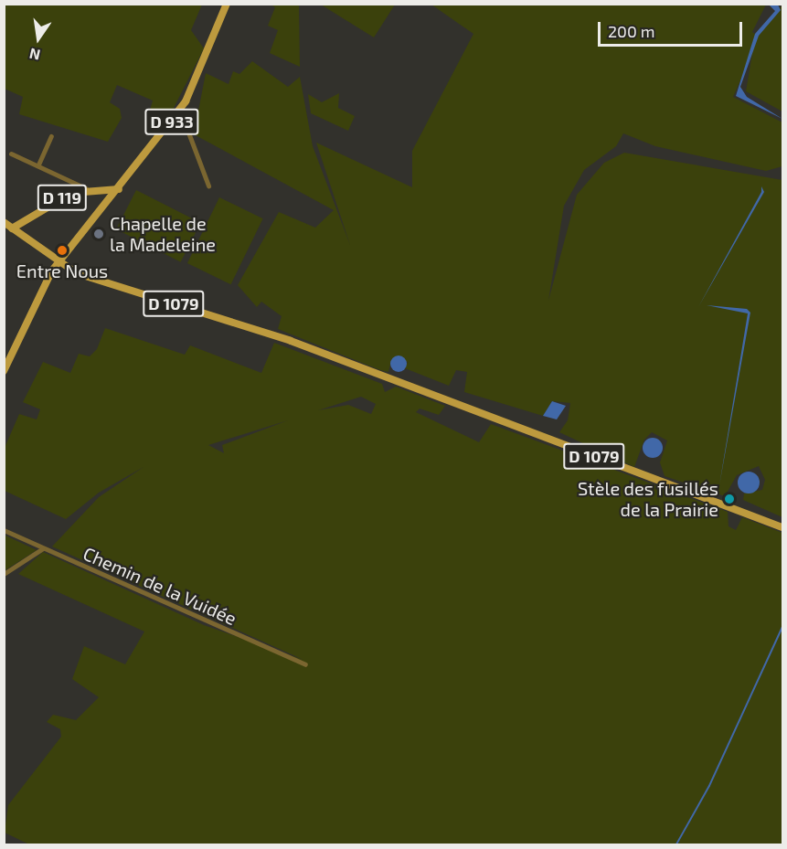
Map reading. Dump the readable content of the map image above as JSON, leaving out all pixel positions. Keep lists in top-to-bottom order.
{
  "streets": {
    "main road": ["D 933", "D 119", "D 1079"],
    "street": ["Chemin de la Vuidée"]
  },
  "crossings": [
    ["D 933", "D 119"],
    ["D 933", "D 1079"],
    ["D 119", "D 1079"]
  ],
  "places": ["Chapelle de la Madeleine", "Entre Nous", "Stèle des fusillés de la Prairie"],
  "scale_bar": "200 m",
  "north": "bottom"
}
